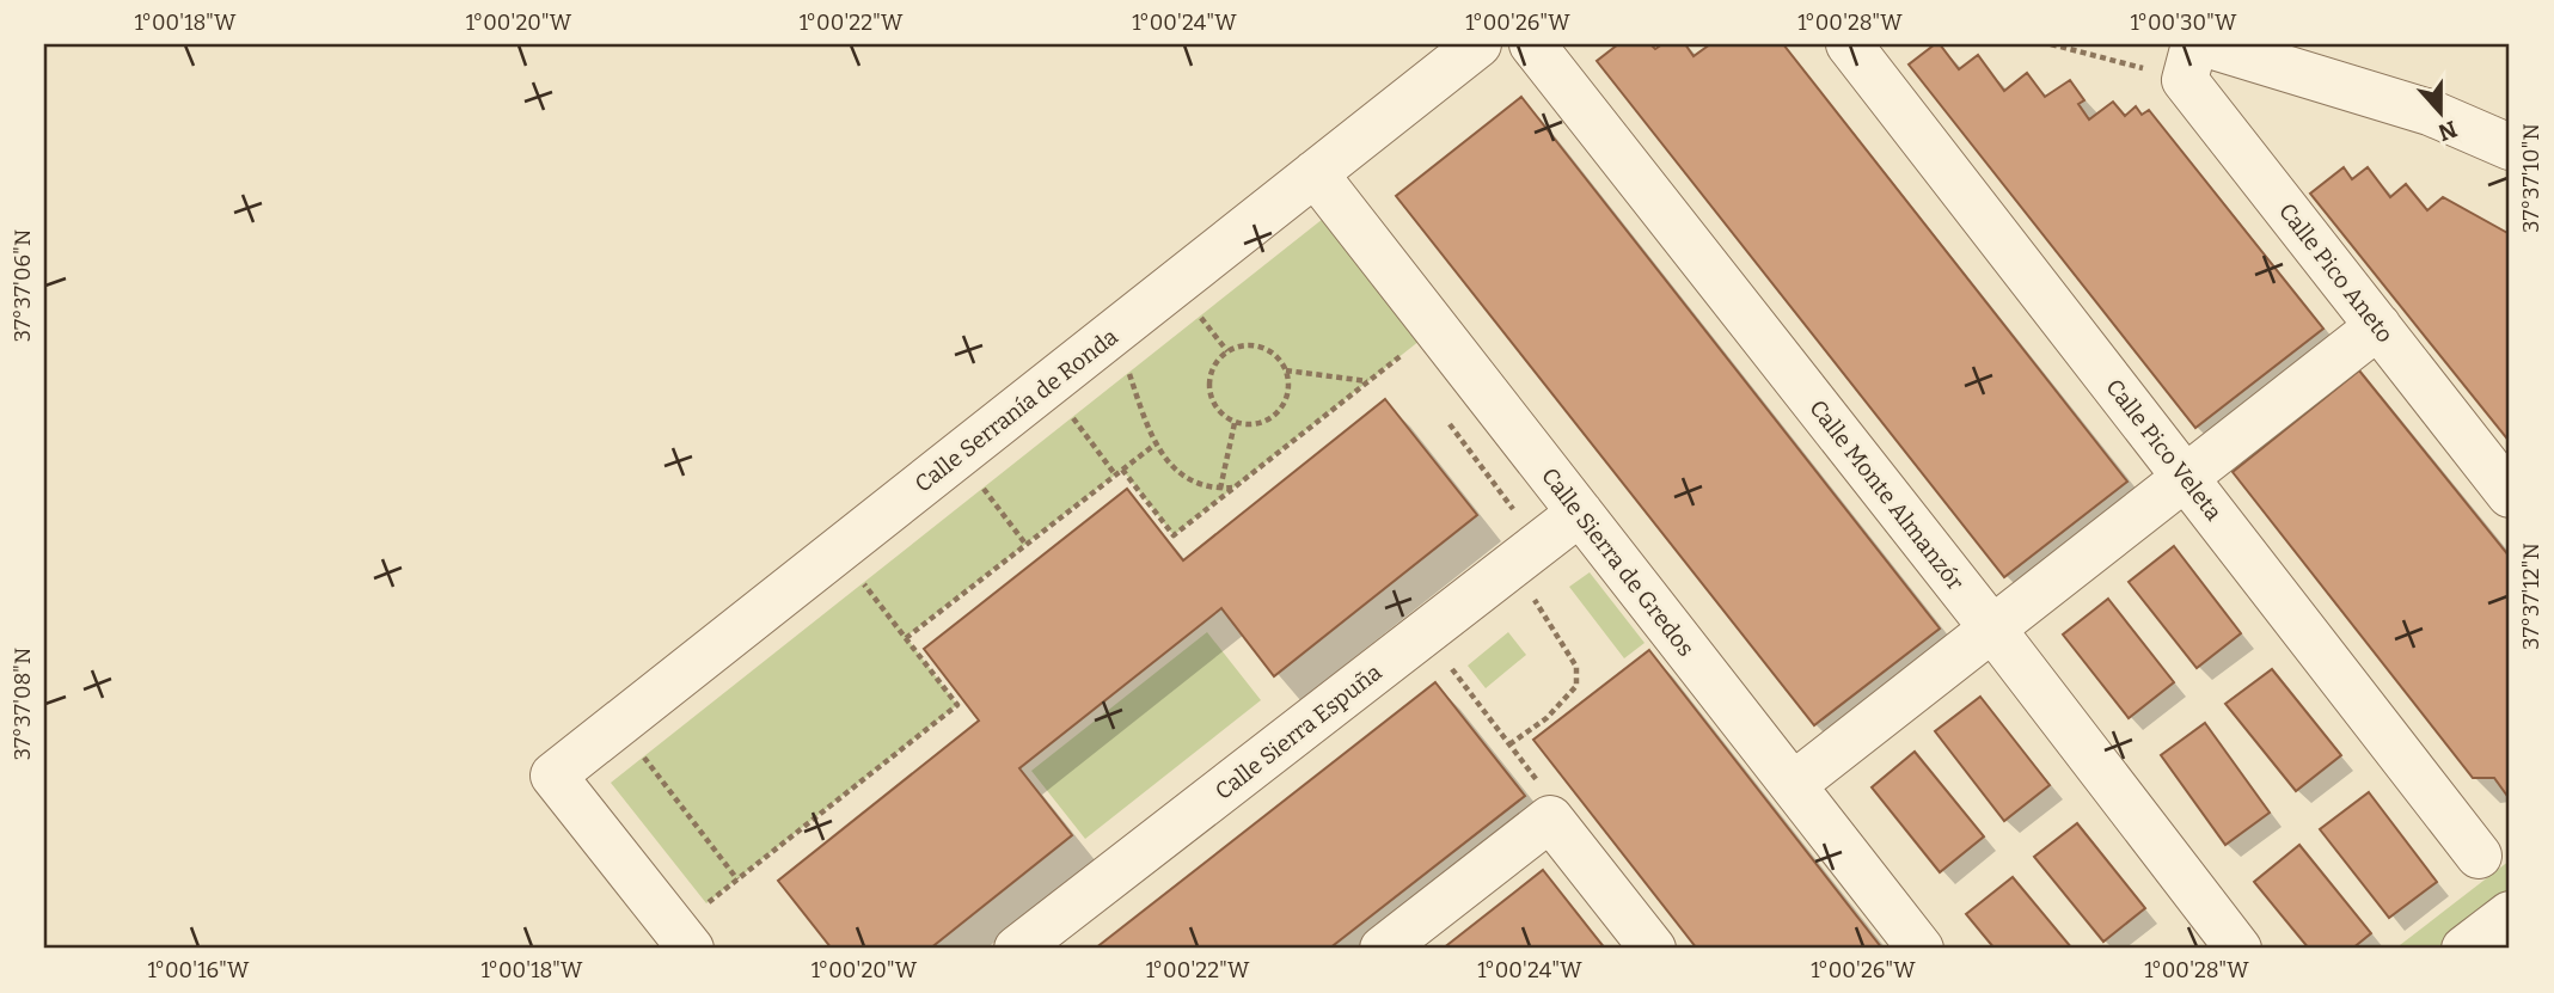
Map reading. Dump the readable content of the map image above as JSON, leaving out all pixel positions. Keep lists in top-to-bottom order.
{
  "streets": {
    "street": [
      "Calle Pico Aneto",
      "Calle Serranía de Ronda",
      "Calle Pico Veleta",
      "Calle Monte Almanzór",
      "Calle Sierra de Gredos",
      "Calle Sierra Espuña"
    ]
  },
  "crossings": [
    ["Calle Serranía de Ronda", "Calle Sierra de Gredos"],
    ["Calle Sierra de Gredos", "Calle Sierra Espuña"]
  ],
  "north": "bottom",
  "coordinates": [
    "1°00'18\"W",
    "1°00'20\"W",
    "1°00'22\"W",
    "1°00'24\"W",
    "1°00'26\"W",
    "1°00'28\"W",
    "1°00'30\"W",
    "37°37'10\"N",
    "37°37'06\"N",
    "37°37'12\"N",
    "37°37'08\"N",
    "1°00'16\"W"
  ]
}
